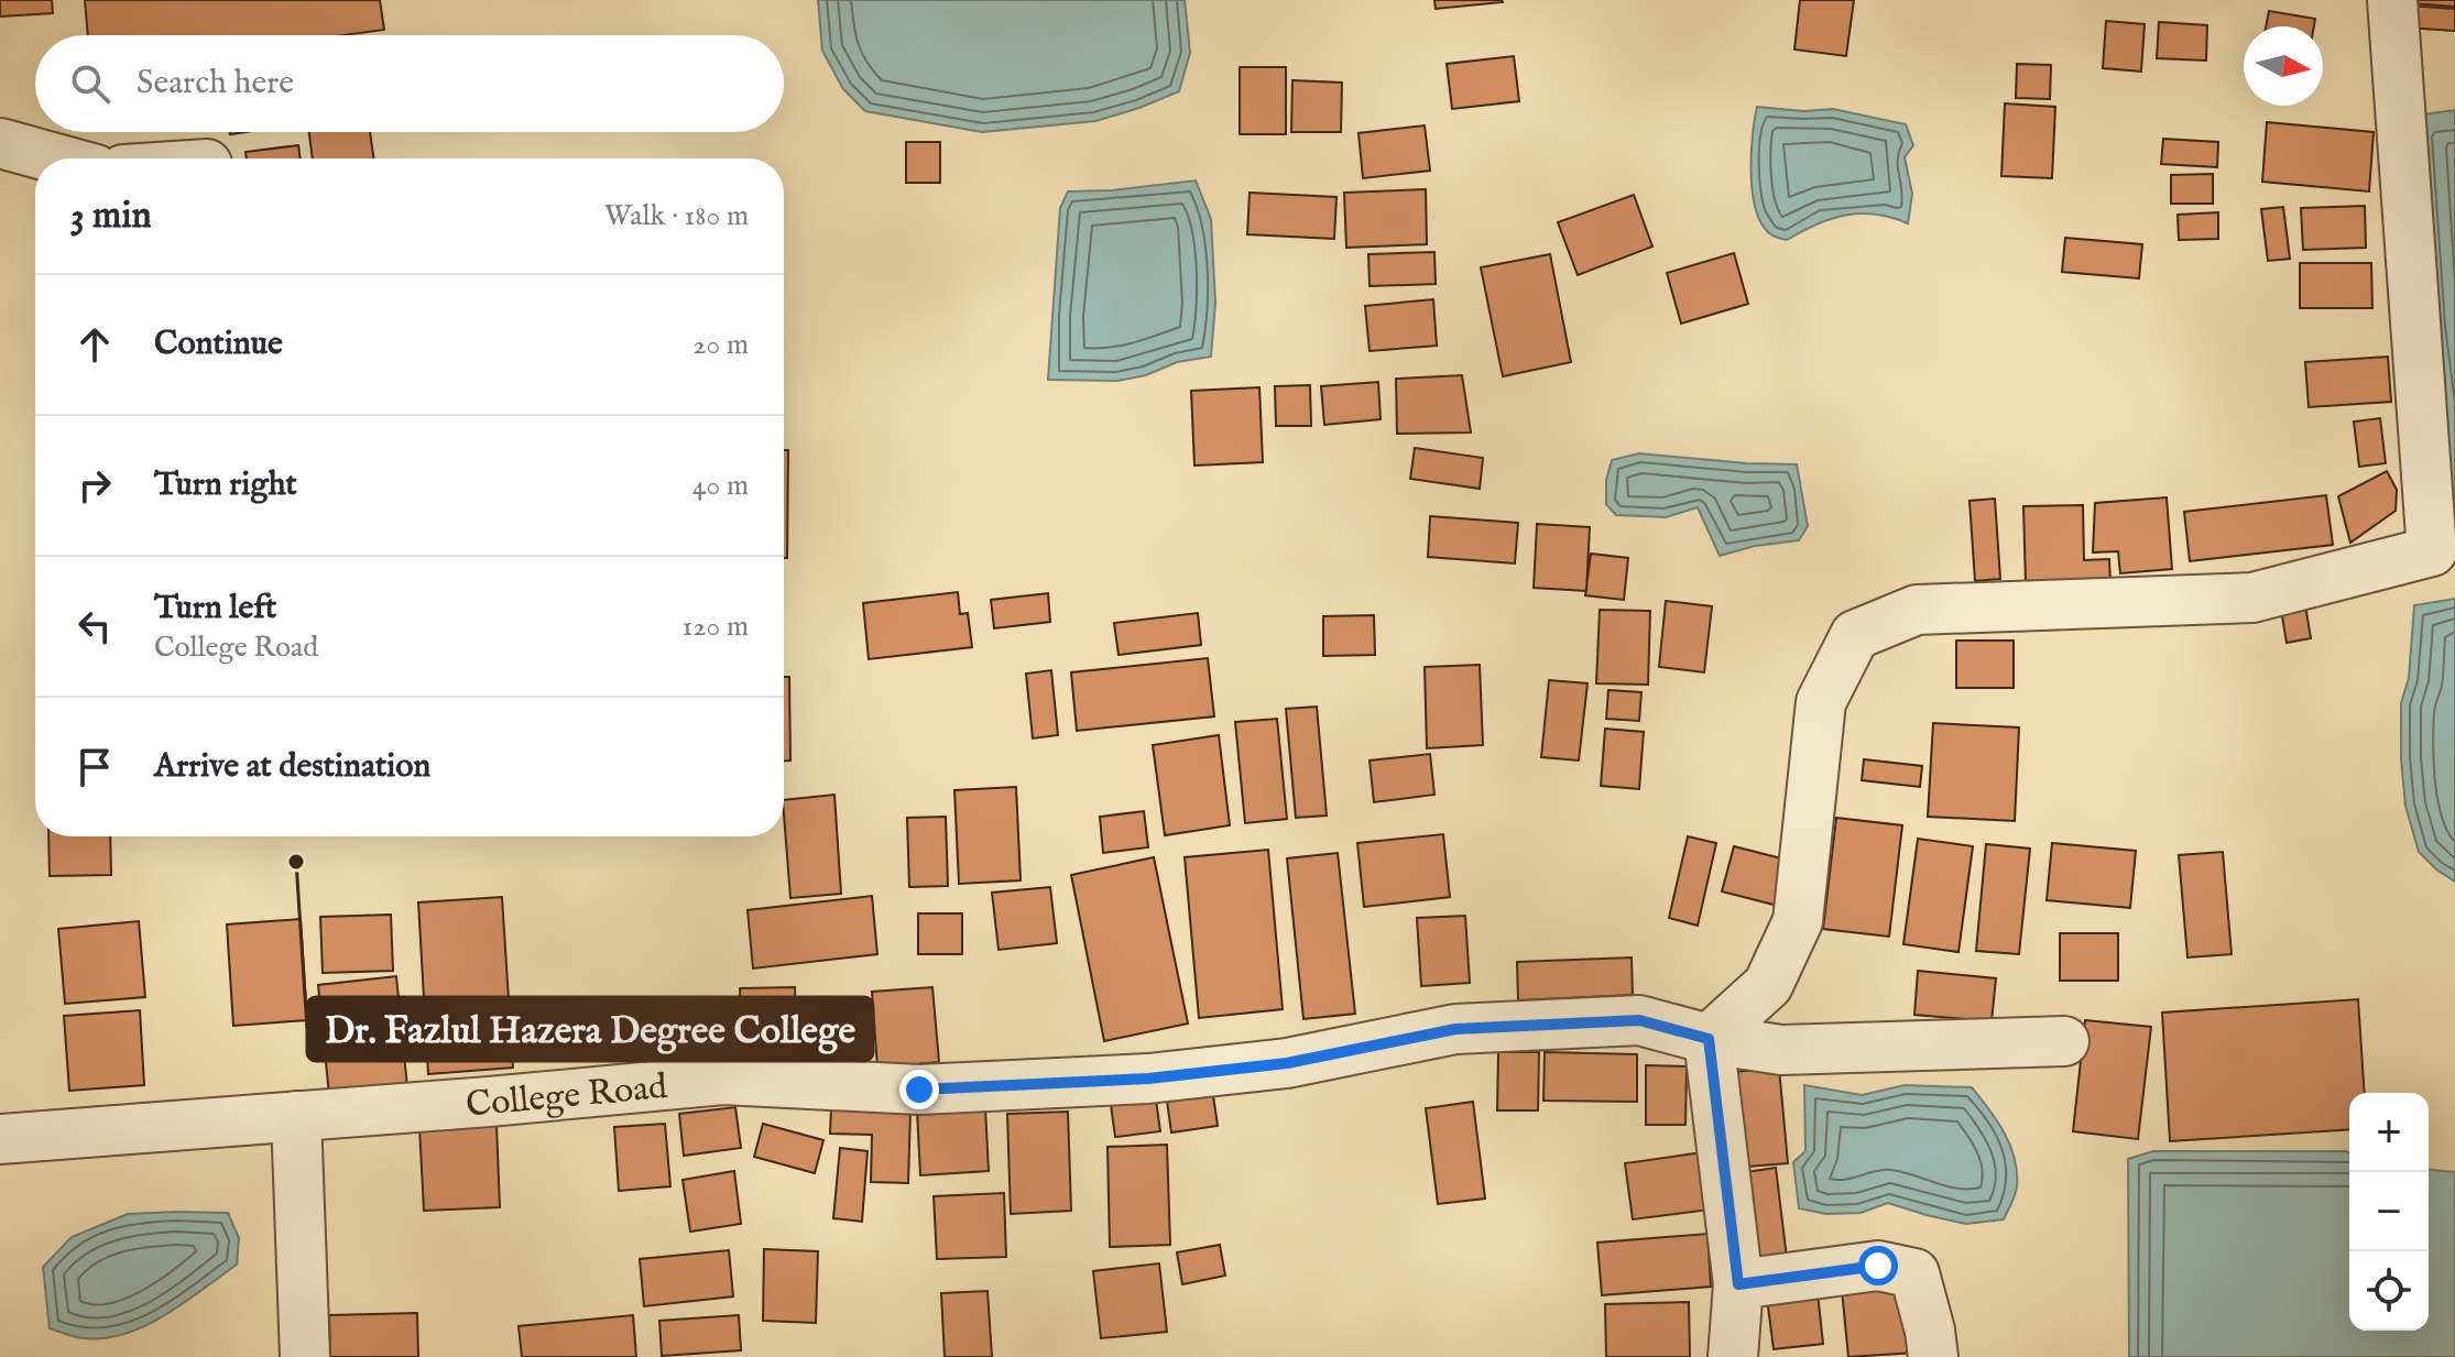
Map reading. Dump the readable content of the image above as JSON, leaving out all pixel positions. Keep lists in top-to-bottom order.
{
  "streets": {
    "street": ["College Road"]
  },
  "places": ["Dr. Fazlul Hazera Degree College"],
  "north": "right",
  "page": {
    "search": "Search here",
    "heading": ["3 min", "Walk · 180 m"],
    "list": [
      ["Continue", "20 m"],
      ["Turn right", "40 m"],
      ["Turn left", "College Road", "120 m"],
      "Arrive at destination"
    ],
    "map_buttons": ["+", "−"]
  }
}
